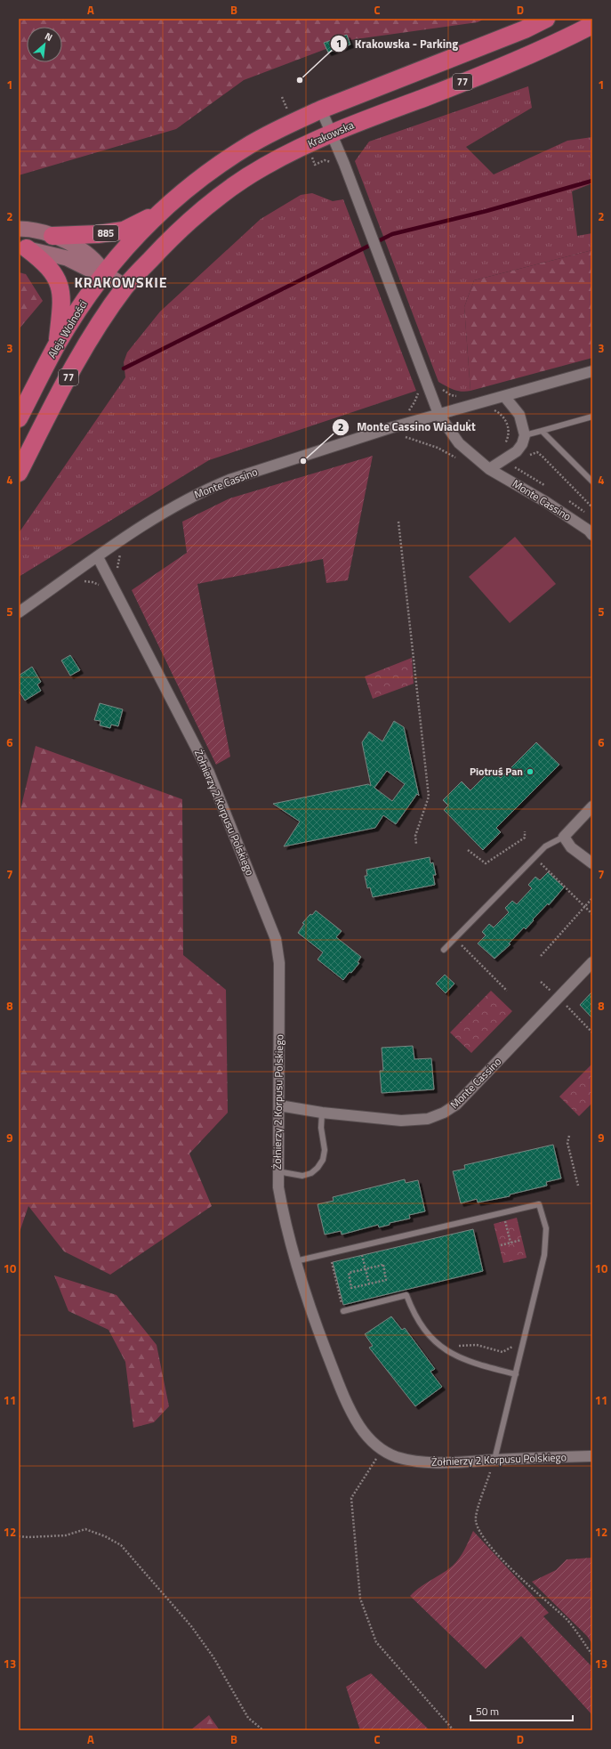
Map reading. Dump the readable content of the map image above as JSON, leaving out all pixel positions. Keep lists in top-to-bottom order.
{
  "streets": {
    "highway": [
      "77",
      "Krakowska",
      "885",
      "Aleja Wolności"
    ],
    "street": ["Monte Cassino", "Żołnierzy 2 Korpusu Polskiego"]
  },
  "crossings": [
    ["77", "Krakowska"],
    ["77", "885"],
    ["77", "Aleja Wolności"],
    ["Krakowska", "885"],
    ["885", "Aleja Wolności"],
    ["Monte Cassino", "Żołnierzy 2 Korpusu Polskiego"]
  ],
  "districts": ["KRAKOWSKIE"],
  "places": ["Krakowska - Parking", "Monte Cassino Wiadukt", "Piotruś Pan"],
  "scale_bar": "50 m",
  "north": "top right",
  "grid": {
    "columns": [
      "A",
      "B",
      "C",
      "D"
    ],
    "rows": [
      "1",
      "2",
      "3",
      "4",
      "5",
      "6",
      "7",
      "8",
      "9",
      "10",
      "11",
      "12",
      "13"
    ]
  }
}
